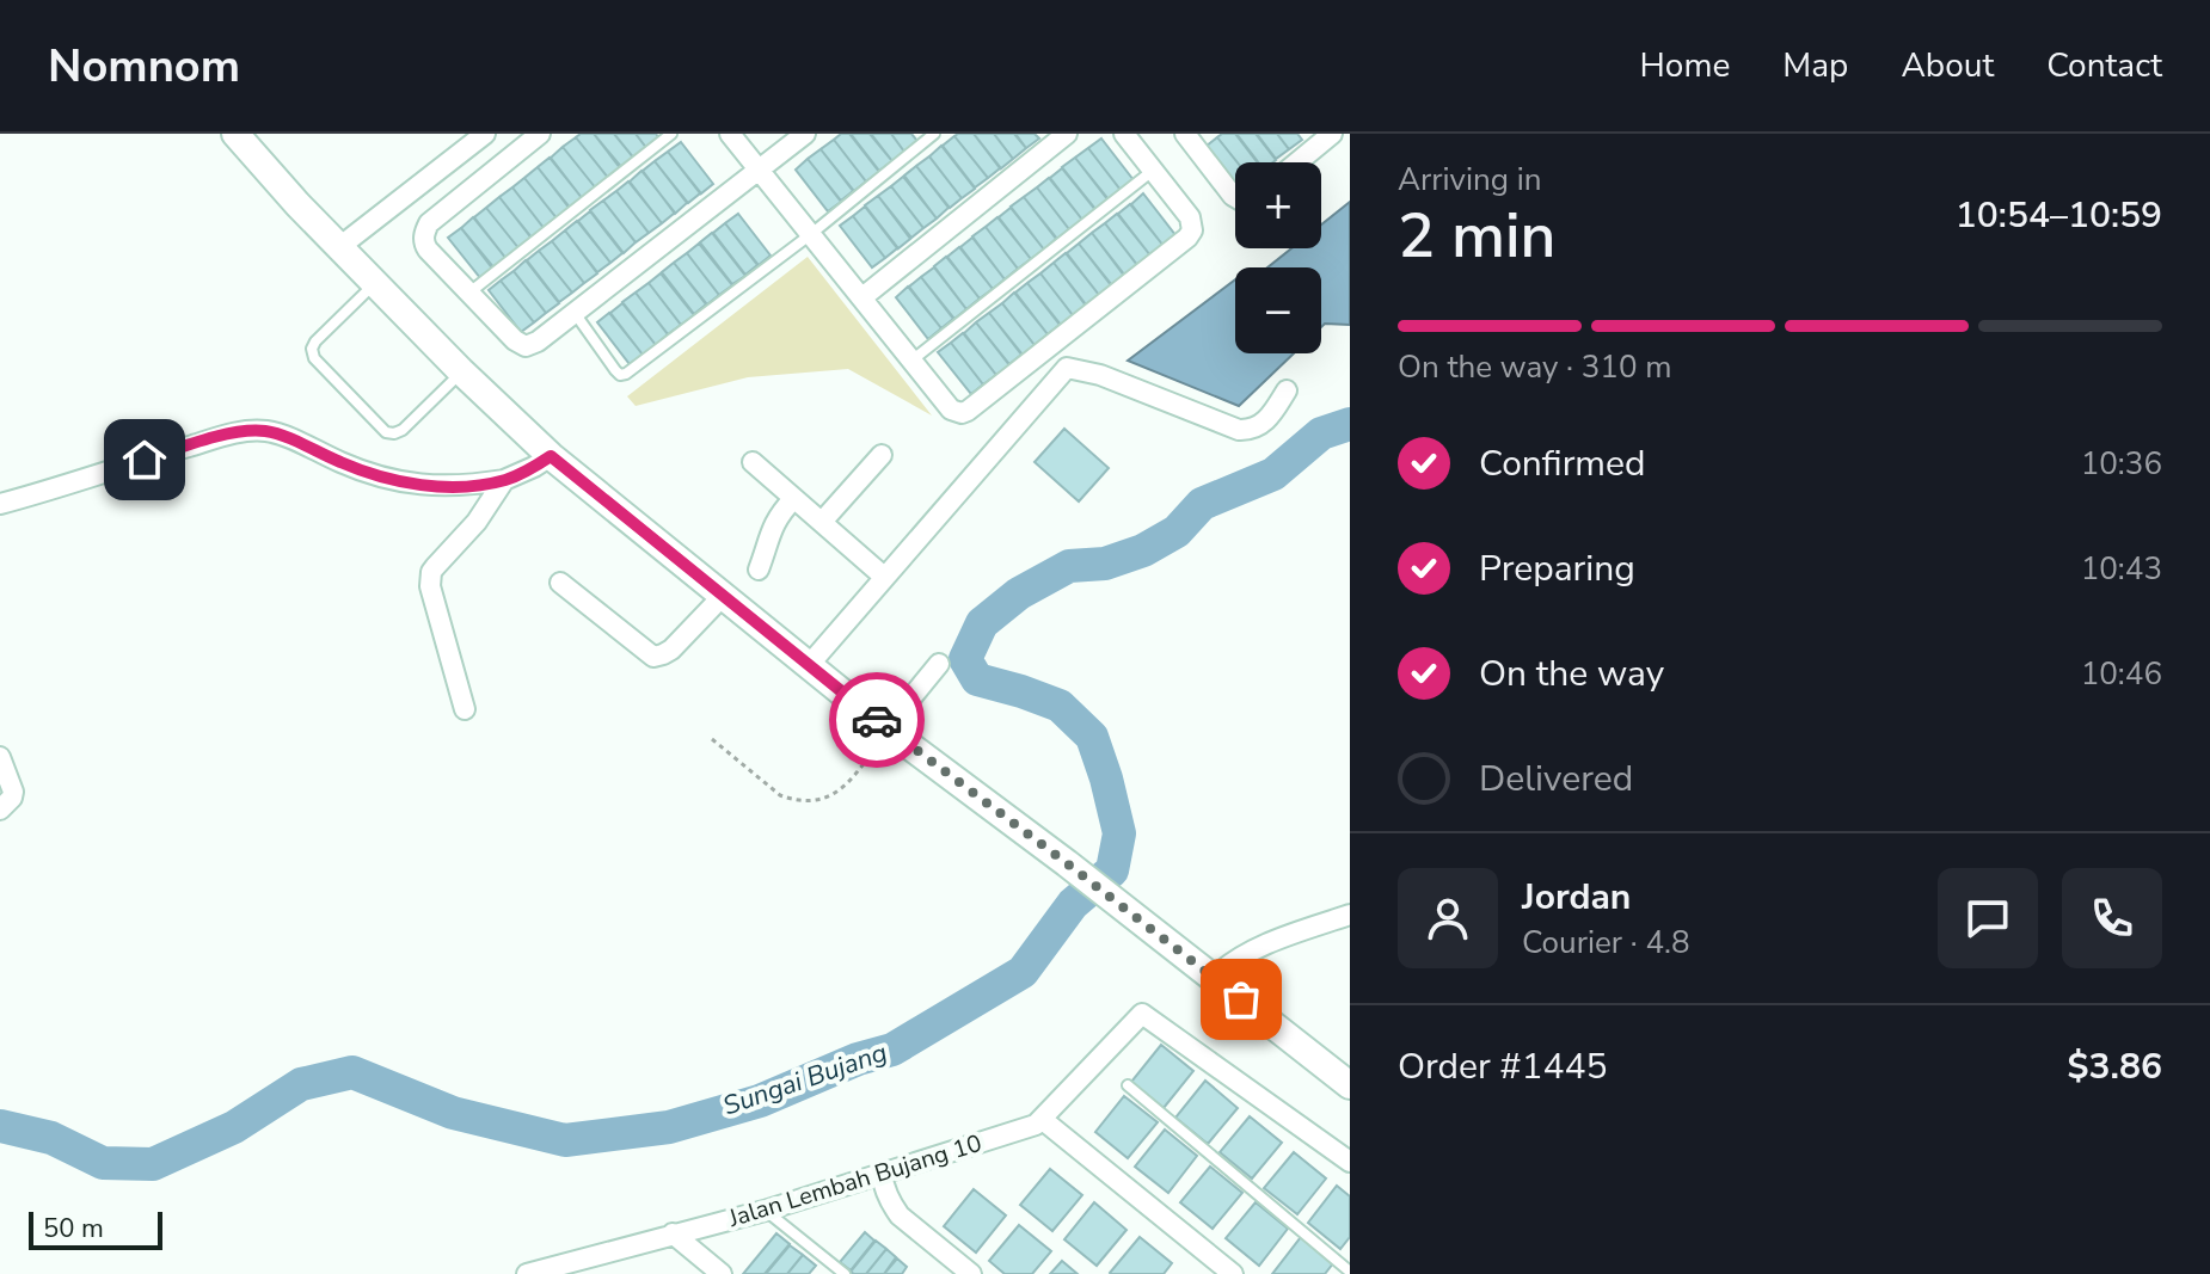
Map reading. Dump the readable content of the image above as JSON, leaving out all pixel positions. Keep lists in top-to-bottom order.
{
  "streets": {
    "street": ["Jalan Lembah Bujang 10"]
  },
  "water": ["Sungai Bujang"],
  "scale_bar": "50 m",
  "page": {
    "header": "Nomnom",
    "nav": [
      "Home",
      "Map",
      "About",
      "Contact"
    ],
    "heading": ["2 min", "Arriving in", "10:54–10:59"],
    "panel": [
      "Jordan",
      "Courier · 4.8",
      "Order #1445",
      "$3.86"
    ],
    "map_buttons": ["+", "−"],
    "bar": "On the way · 310 m",
    "list": [
      ["Confirmed", "10:36"],
      ["Preparing", "10:43"],
      ["On the way", "10:46"],
      "Delivered"
    ],
    "scale": "50 m"
  }
}
